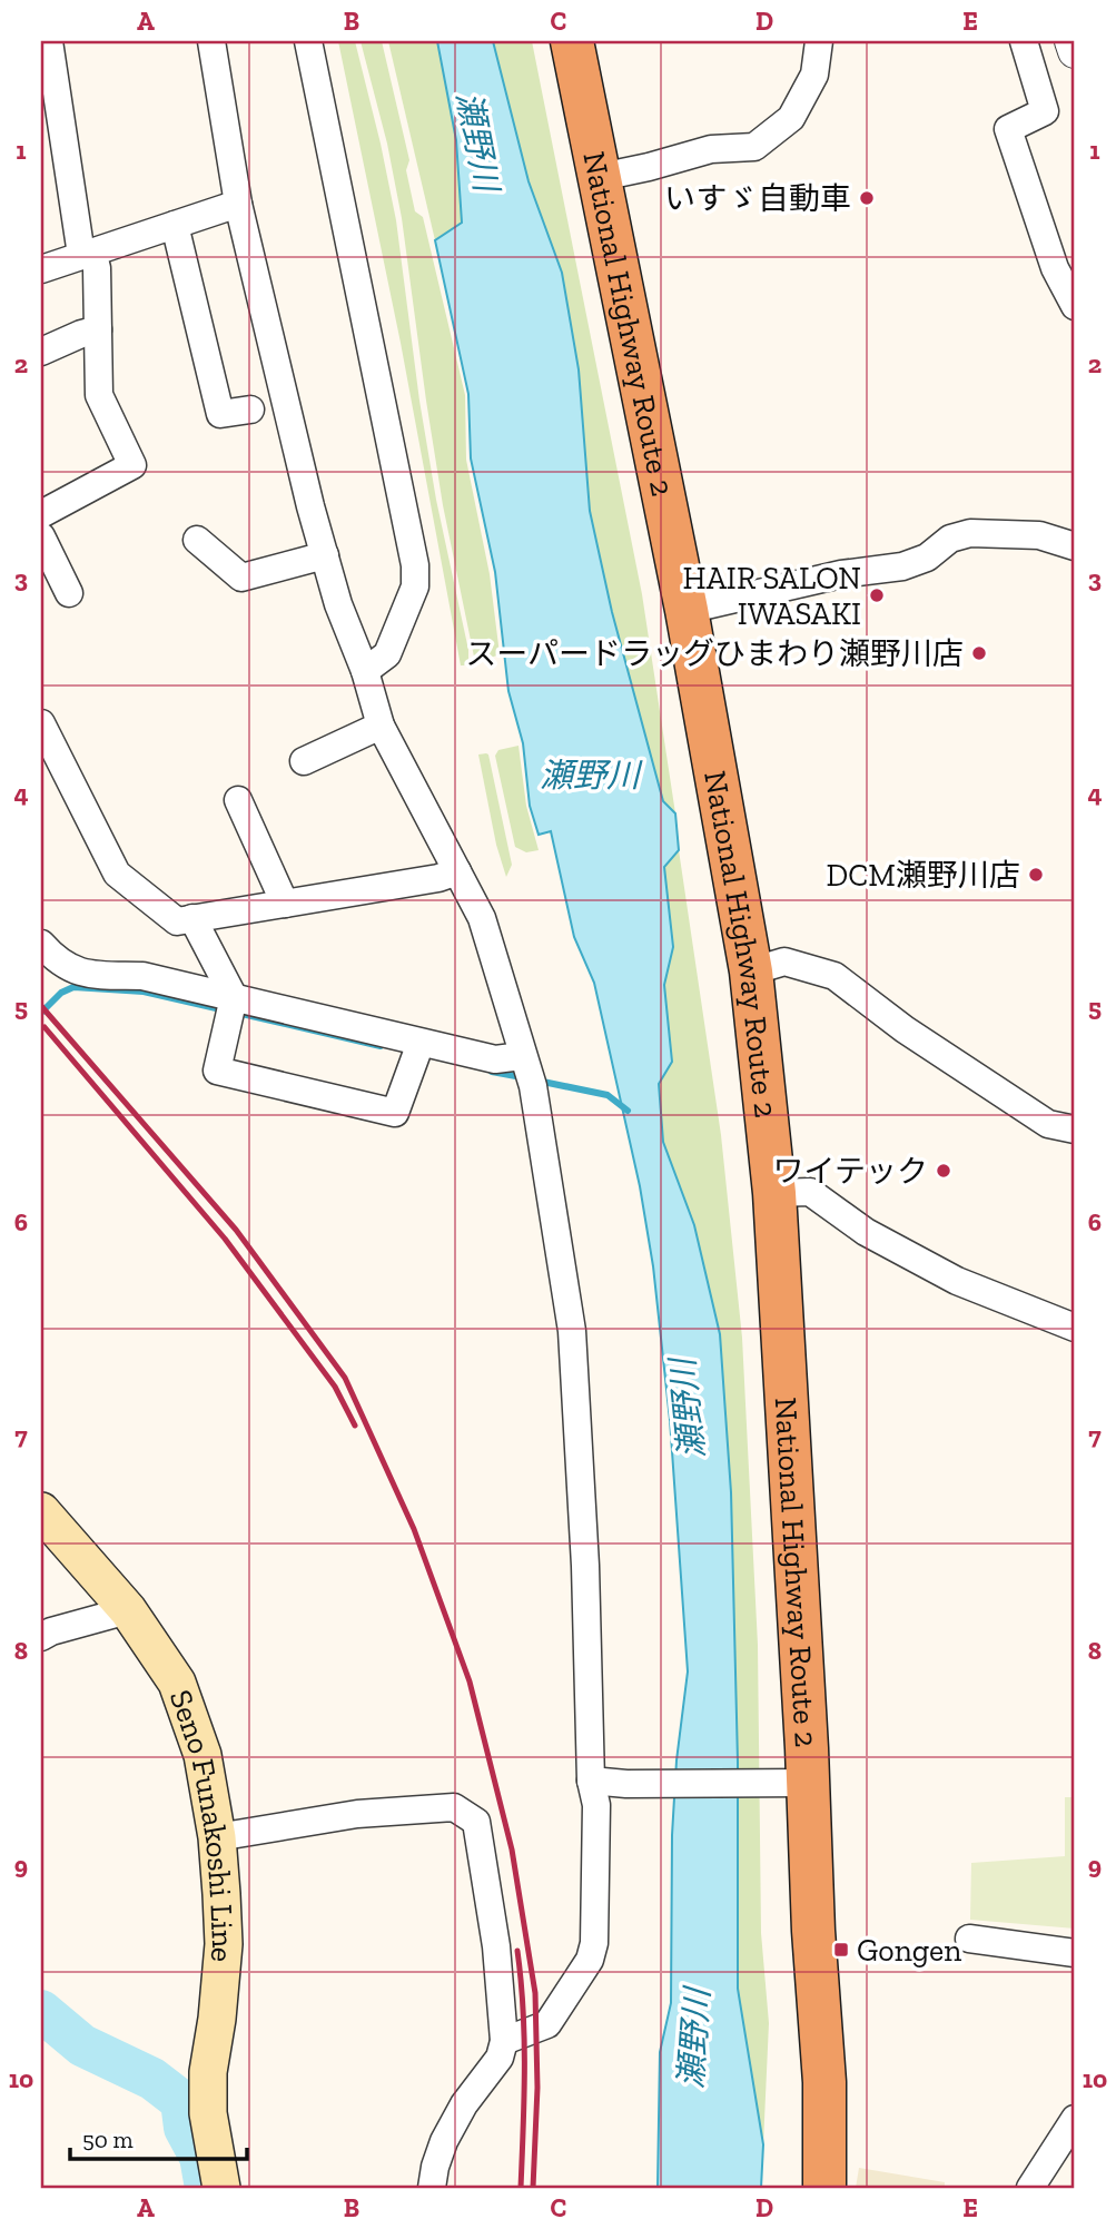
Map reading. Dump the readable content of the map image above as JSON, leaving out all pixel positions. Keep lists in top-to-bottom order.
{
  "streets": {
    "highway": ["National Highway Route 2"],
    "main road": ["Seno Funakoshi Line"]
  },
  "water": ["瀬野川"],
  "places": {
    "other": [
      "いすゞ自動車",
      "HAIR SALON IWASAKI",
      "スーパードラッグひまわり瀬野川店",
      "DCM瀬野川店",
      "ワイテック"
    ],
    "transit": ["Gongen"]
  },
  "scale_bar": "50 m",
  "grid": {
    "columns": [
      "A",
      "B",
      "C",
      "D",
      "E"
    ],
    "rows": [
      "1",
      "2",
      "3",
      "4",
      "5",
      "6",
      "7",
      "8",
      "9",
      "10"
    ]
  }
}
